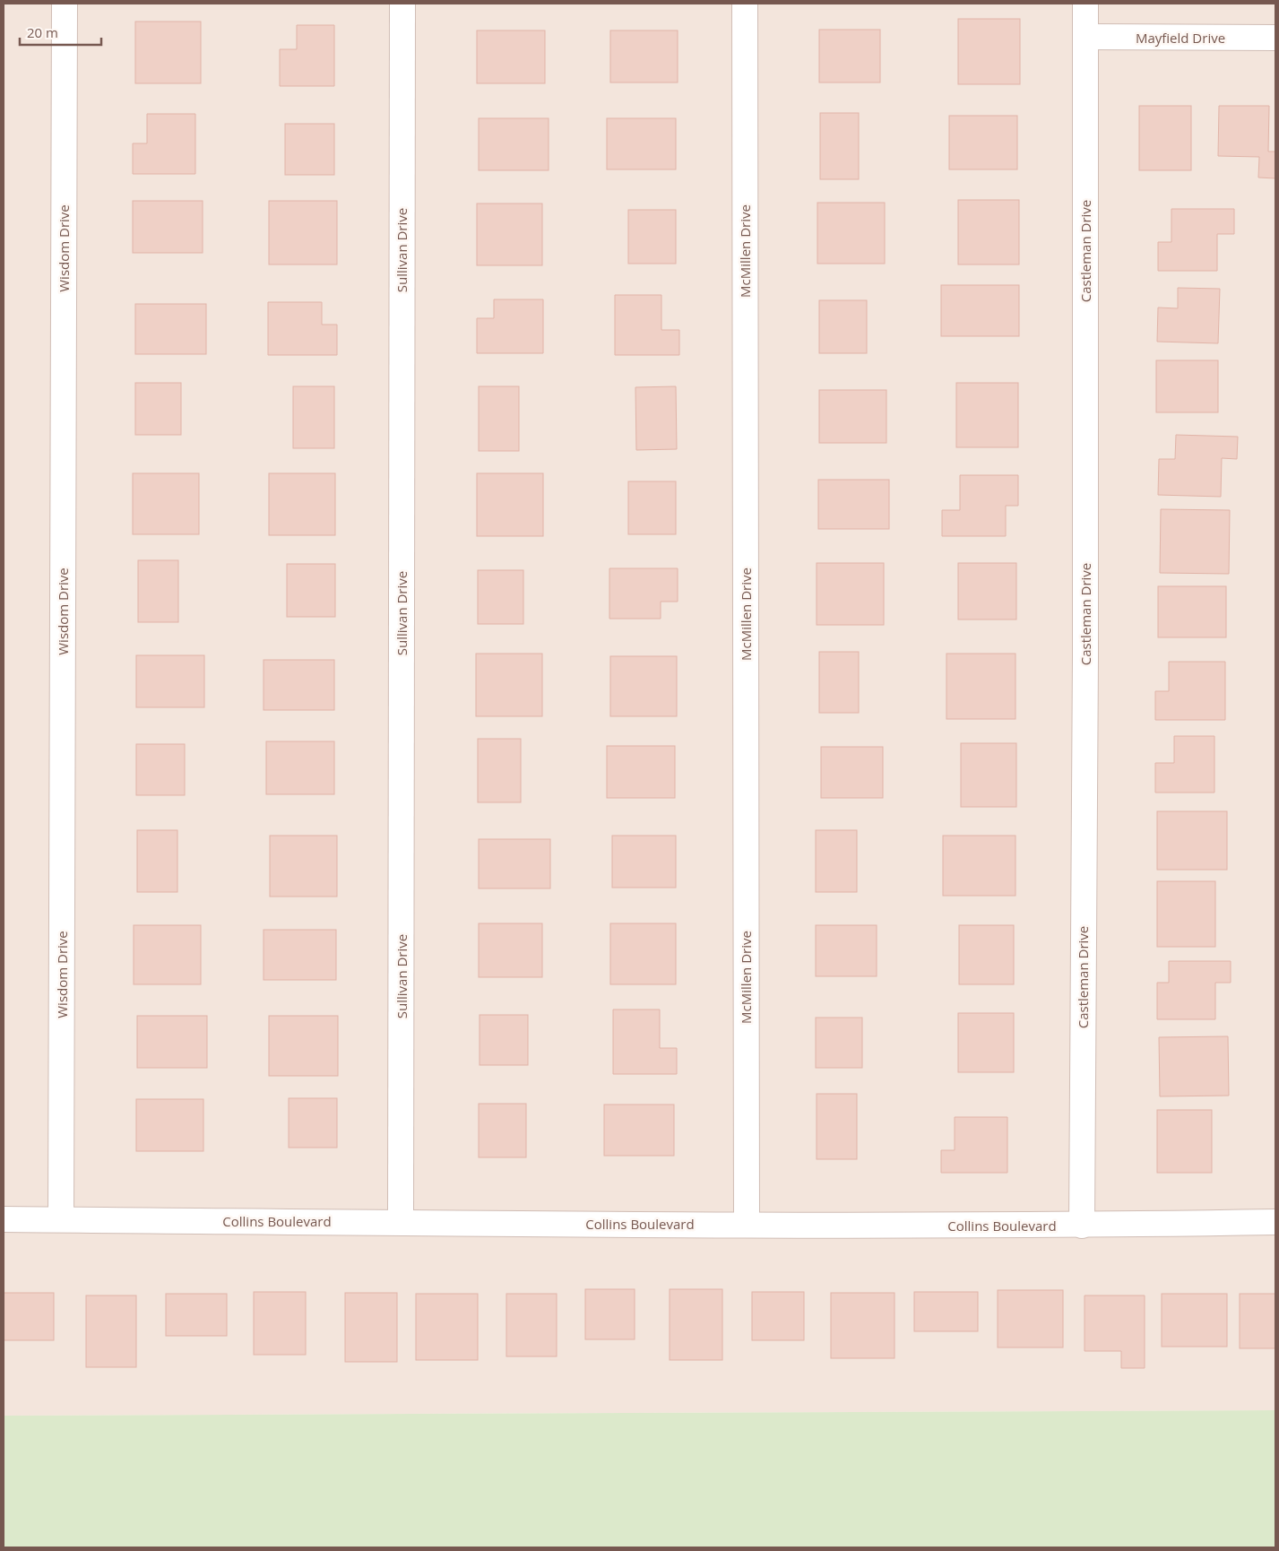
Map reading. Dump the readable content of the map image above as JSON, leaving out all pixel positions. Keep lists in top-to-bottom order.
{
  "streets": {
    "street": [
      "Mayfield Drive",
      "Wisdom Drive",
      "Sullivan Drive",
      "McMillen Drive",
      "Castleman Drive",
      "Collins Boulevard"
    ]
  },
  "crossings": [
    ["Mayfield Drive", "Castleman Drive"],
    ["Wisdom Drive", "Collins Boulevard"],
    ["Sullivan Drive", "Collins Boulevard"],
    ["McMillen Drive", "Collins Boulevard"],
    ["Castleman Drive", "Collins Boulevard"]
  ],
  "scale_bar": "20 m"
}
